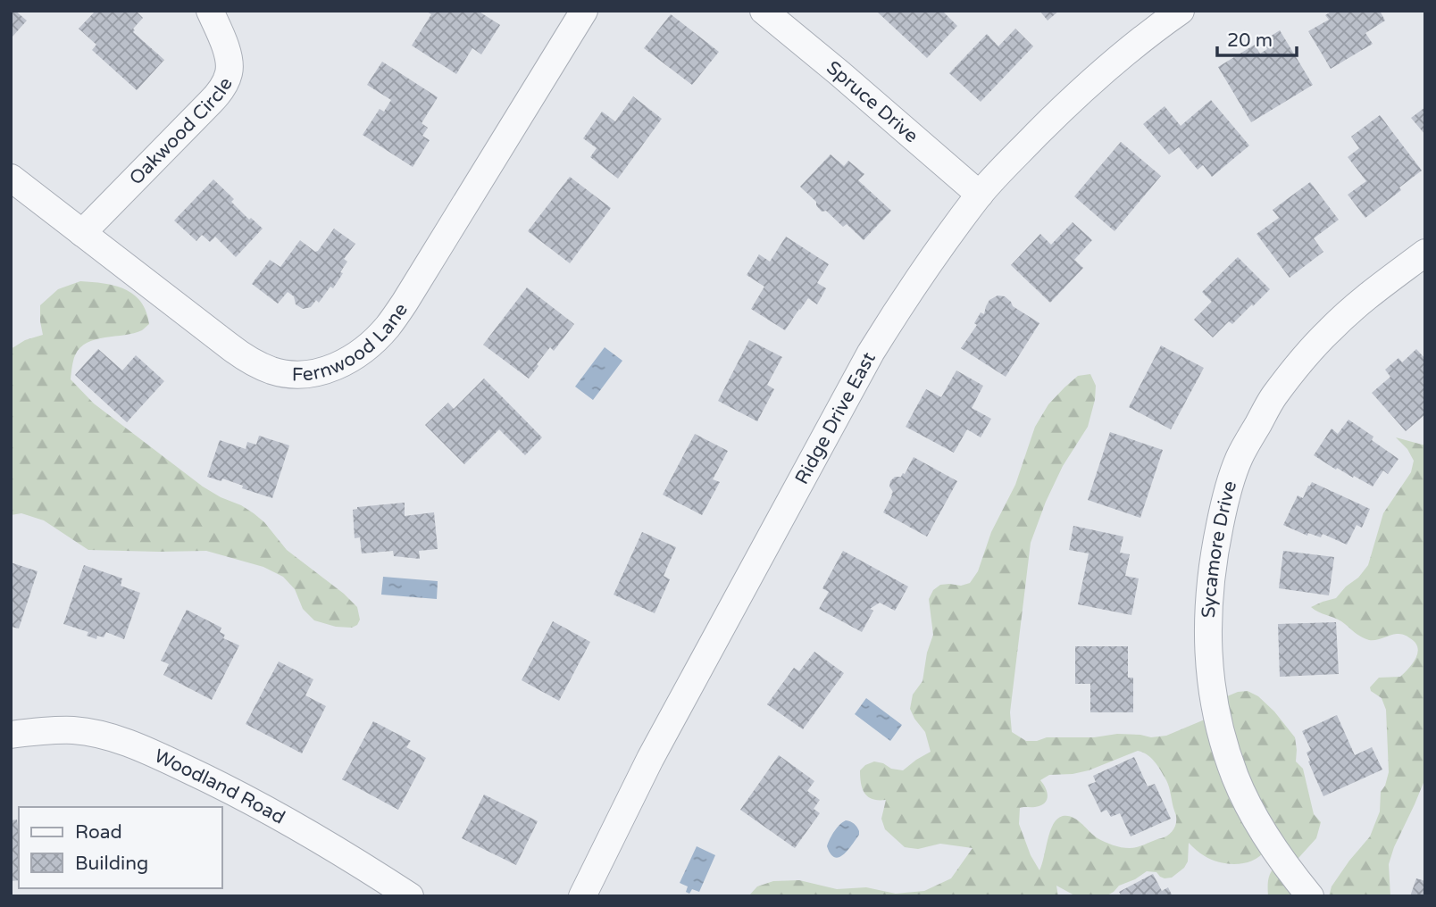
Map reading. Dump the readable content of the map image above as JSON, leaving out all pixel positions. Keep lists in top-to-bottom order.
{
  "streets": {
    "street": [
      "Spruce Drive",
      "Oakwood Circle",
      "Fernwood Lane",
      "Ridge Drive East",
      "Sycamore Drive",
      "Woodland Road"
    ]
  },
  "crossings": [
    ["Spruce Drive", "Ridge Drive East"],
    ["Oakwood Circle", "Fernwood Lane"]
  ],
  "legend": ["Road", "Building"],
  "scale_bar": "20 m"
}
